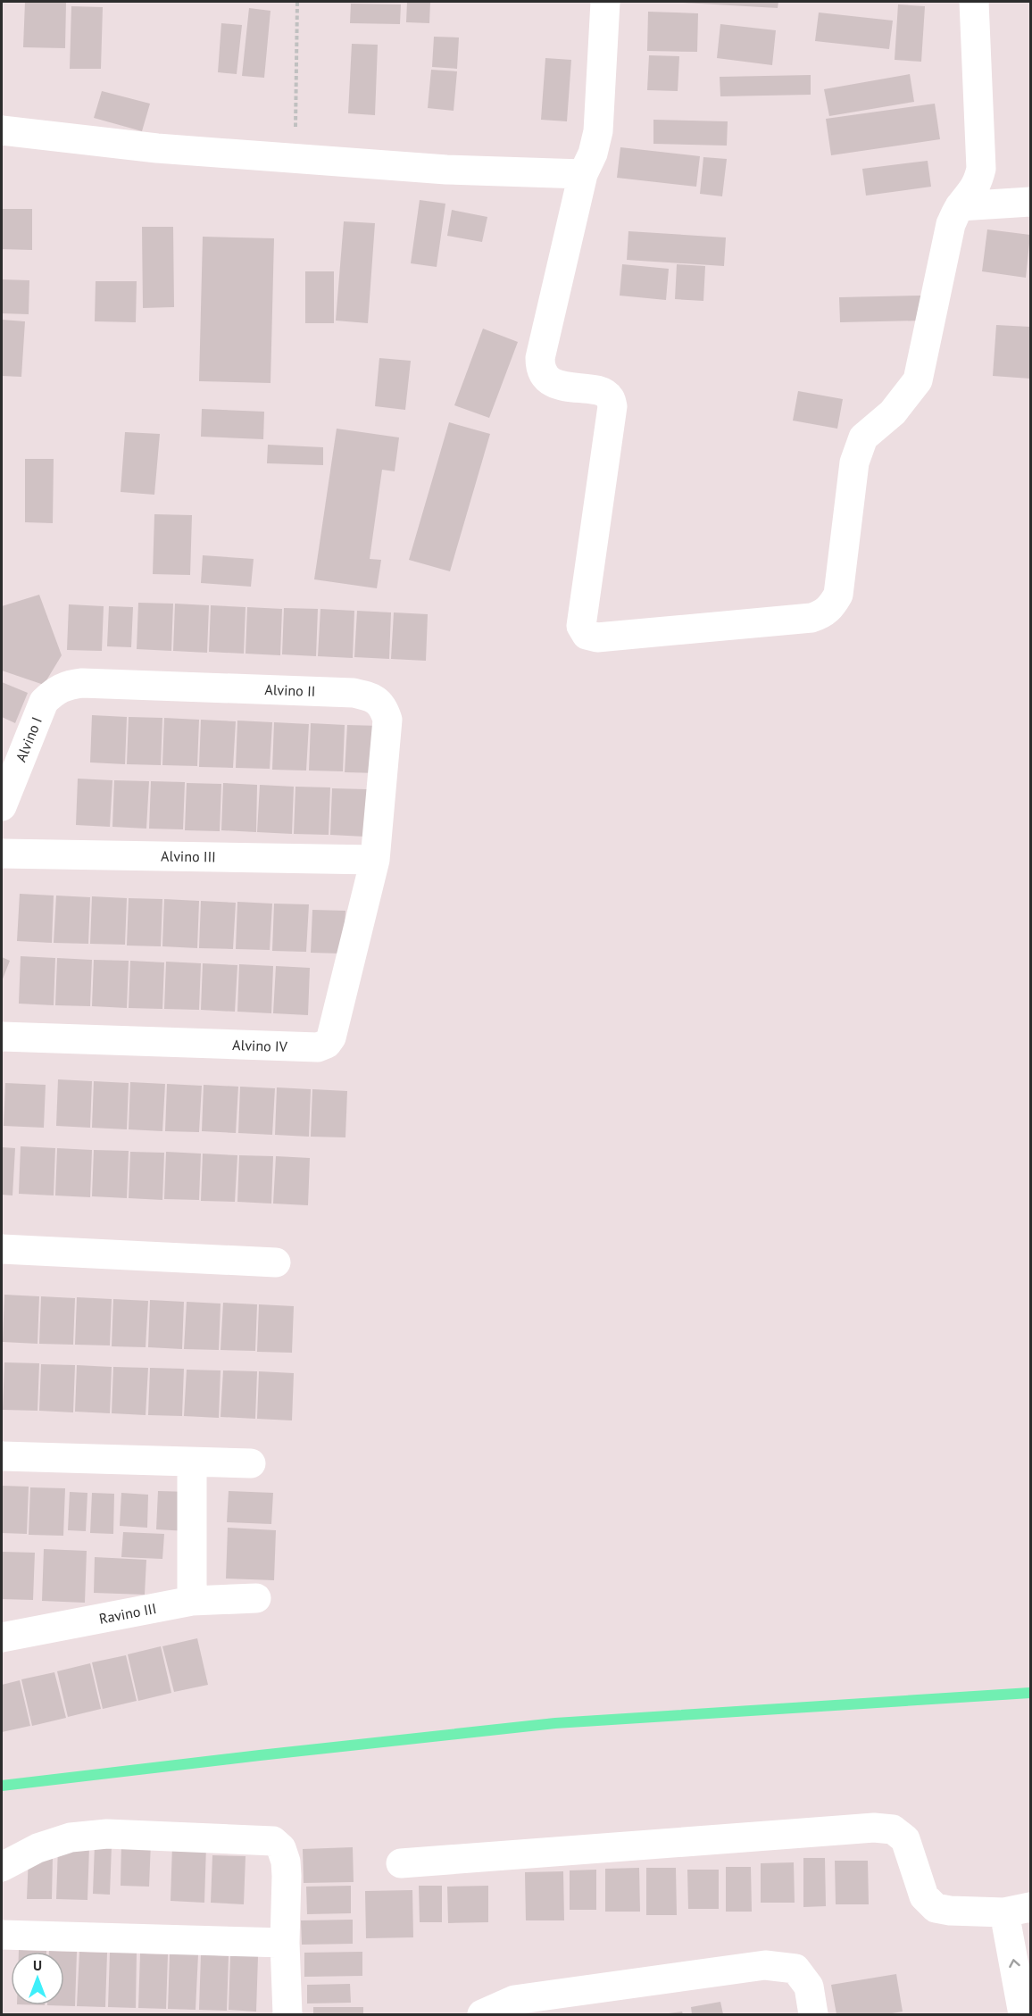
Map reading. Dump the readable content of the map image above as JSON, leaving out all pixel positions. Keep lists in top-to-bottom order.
{
  "streets": {
    "street": [
      "Alvino II",
      "Alvino I",
      "Alvino III",
      "Alvino IV",
      "Ravino III"
    ]
  },
  "crossings": [
    ["Alvino II", "Alvino I"],
    ["Alvino II", "Alvino III"],
    ["Alvino II", "Alvino IV"],
    ["Alvino III", "Alvino IV"]
  ],
  "north": "top"
}
